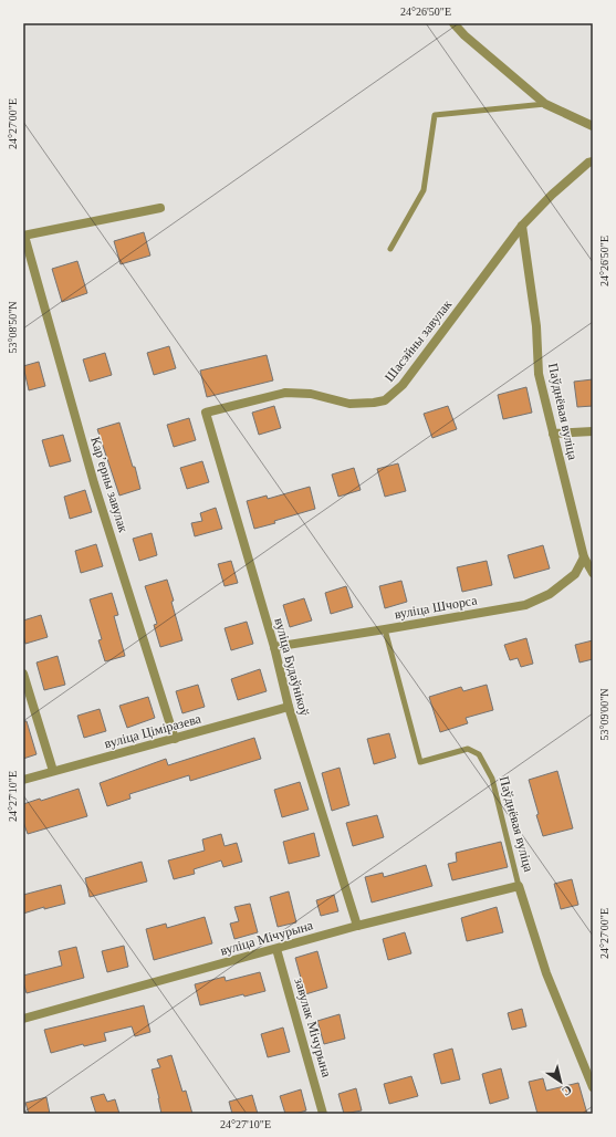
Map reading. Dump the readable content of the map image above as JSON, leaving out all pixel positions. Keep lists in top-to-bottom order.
{
  "streets": {
    "street": [
      "Шасэйны завулак",
      "Паўднёвая вуліца",
      "Карʼерны завулак",
      "вуліца Шчорса",
      "вуліца Будаўнікоў",
      "вуліца Ціміразева",
      "вуліца Мічурына",
      "завулак Мічурына"
    ]
  },
  "crossings": [
    ["Шасэйны завулак", "Паўднёвая вуліца"],
    ["Шасэйны завулак", "вуліца Будаўнікоў"],
    ["Паўднёвая вуліца", "вуліца Шчорса"],
    ["Паўднёвая вуліца", "вуліца Мічурына"],
    ["Карʼерны завулак", "вуліца Ціміразева"],
    ["вуліца Шчорса", "вуліца Будаўнікоў"],
    ["вуліца Будаўнікоў", "вуліца Ціміразева"],
    ["вуліца Будаўнікоў", "вуліца Мічурына"],
    ["вуліца Мічурына", "завулак Мічурына"]
  ],
  "north": "bottom right",
  "coordinates": [
    "24°26'50\"E",
    "24°27'00\"E",
    "53°08'50\"N",
    "53°09'00\"N",
    "24°27'10\"E"
  ]
}
